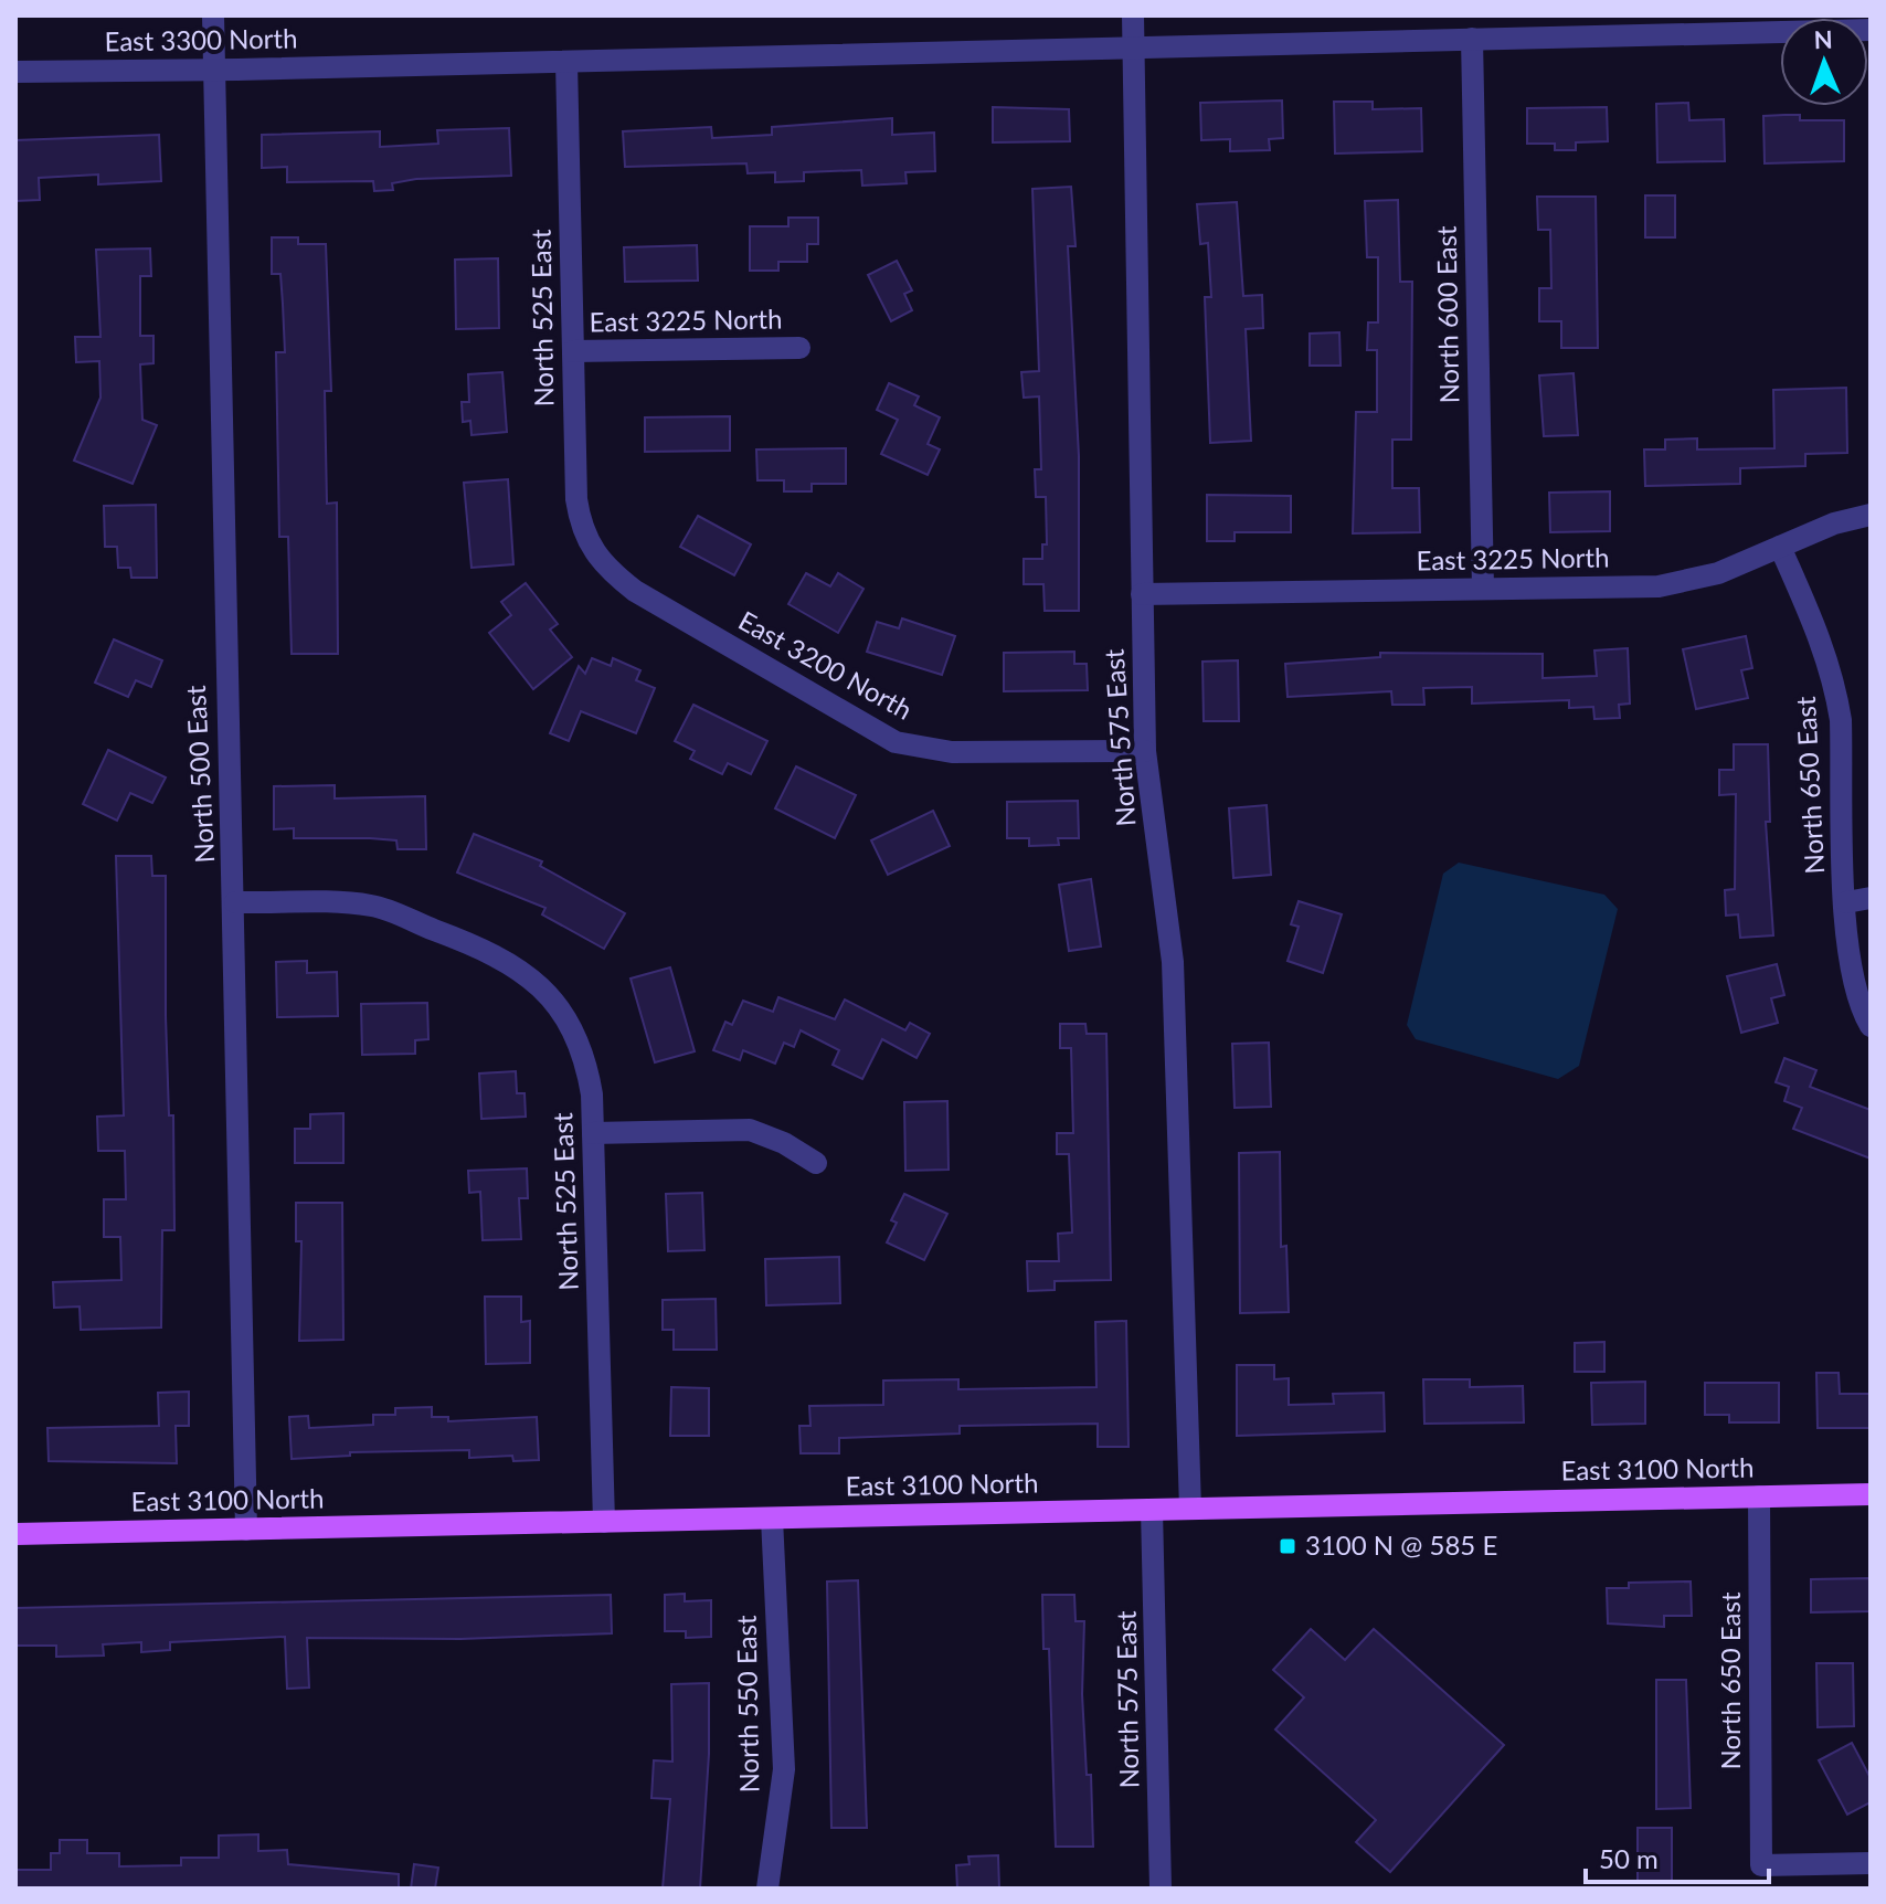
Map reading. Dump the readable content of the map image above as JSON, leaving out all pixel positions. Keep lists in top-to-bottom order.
{
  "streets": {
    "main road": ["East 3100 North"],
    "street": [
      "East 3300 North",
      "North 600 East",
      "North 525 East",
      "East 3225 North",
      "East 3200 North",
      "North 575 East",
      "North 500 East",
      "North 650 East",
      "North 550 East"
    ]
  },
  "crossings": [
    ["East 3300 North", "North 600 East"],
    ["East 3300 North", "North 525 East"],
    ["East 3300 North", "North 575 East"],
    ["East 3300 North", "North 500 East"],
    ["North 600 East", "East 3225 North"],
    ["North 525 East", "East 3225 North"],
    ["North 525 East", "East 3200 North"],
    ["North 525 East", "North 500 East"],
    ["North 525 East", "East 3100 North"],
    ["East 3225 North", "North 575 East"],
    ["East 3225 North", "North 650 East"],
    ["East 3200 North", "North 575 East"],
    ["North 575 East", "East 3100 North"],
    ["North 500 East", "East 3100 North"],
    ["North 650 East", "East 3100 North"],
    ["East 3100 North", "North 550 East"]
  ],
  "places": {
    "transit": ["3100 N @ 585 E"]
  },
  "scale_bar": "50 m",
  "north": "top"
}
